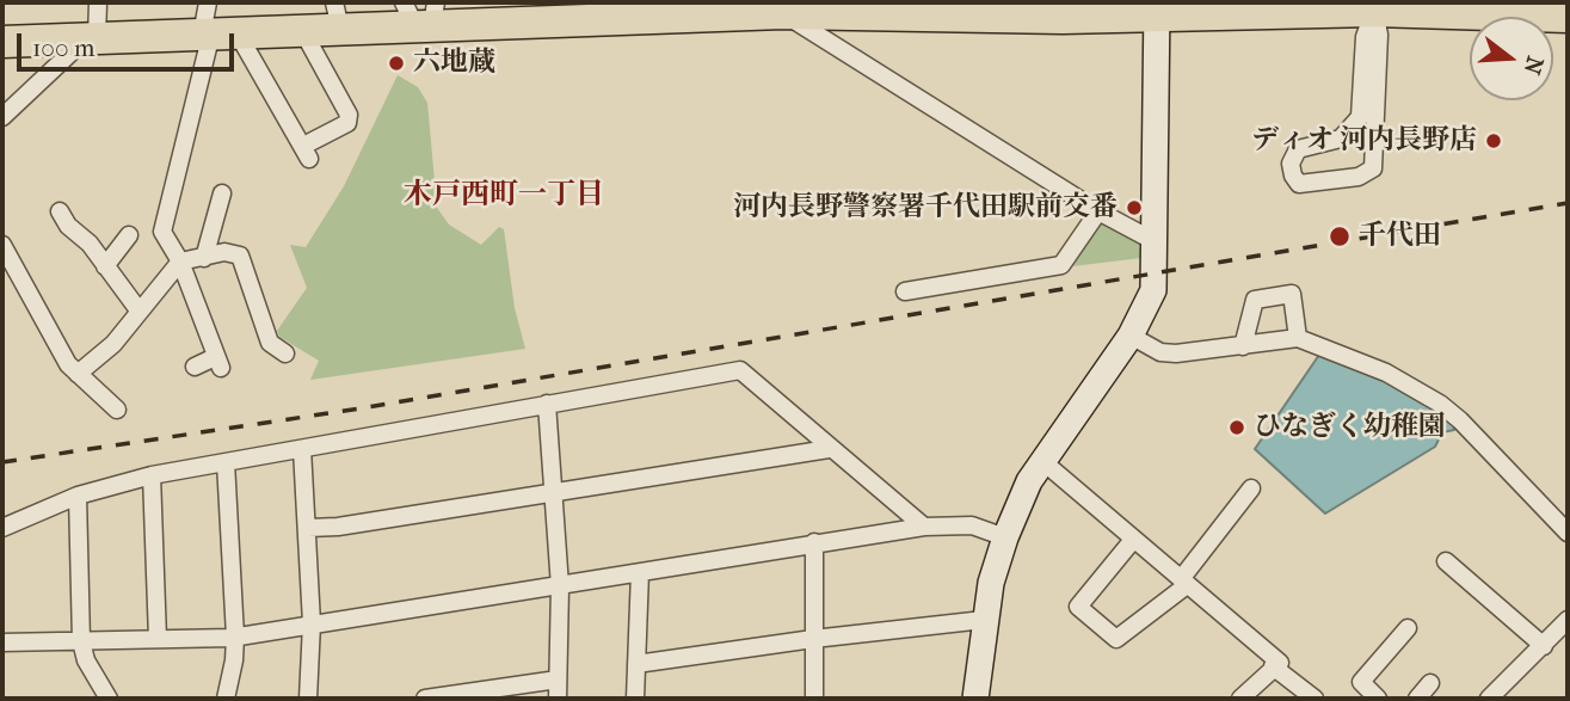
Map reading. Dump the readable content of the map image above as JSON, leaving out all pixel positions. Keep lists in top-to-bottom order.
{
  "districts": ["木戸西町一丁目"],
  "places": [
    "六地蔵",
    "ディオ 河内長野店",
    "河内長野警察署千代田駅前交番",
    "千代田",
    "ひなぎく幼稚園"
  ],
  "scale_bar": "100 m",
  "north": "right"
}
